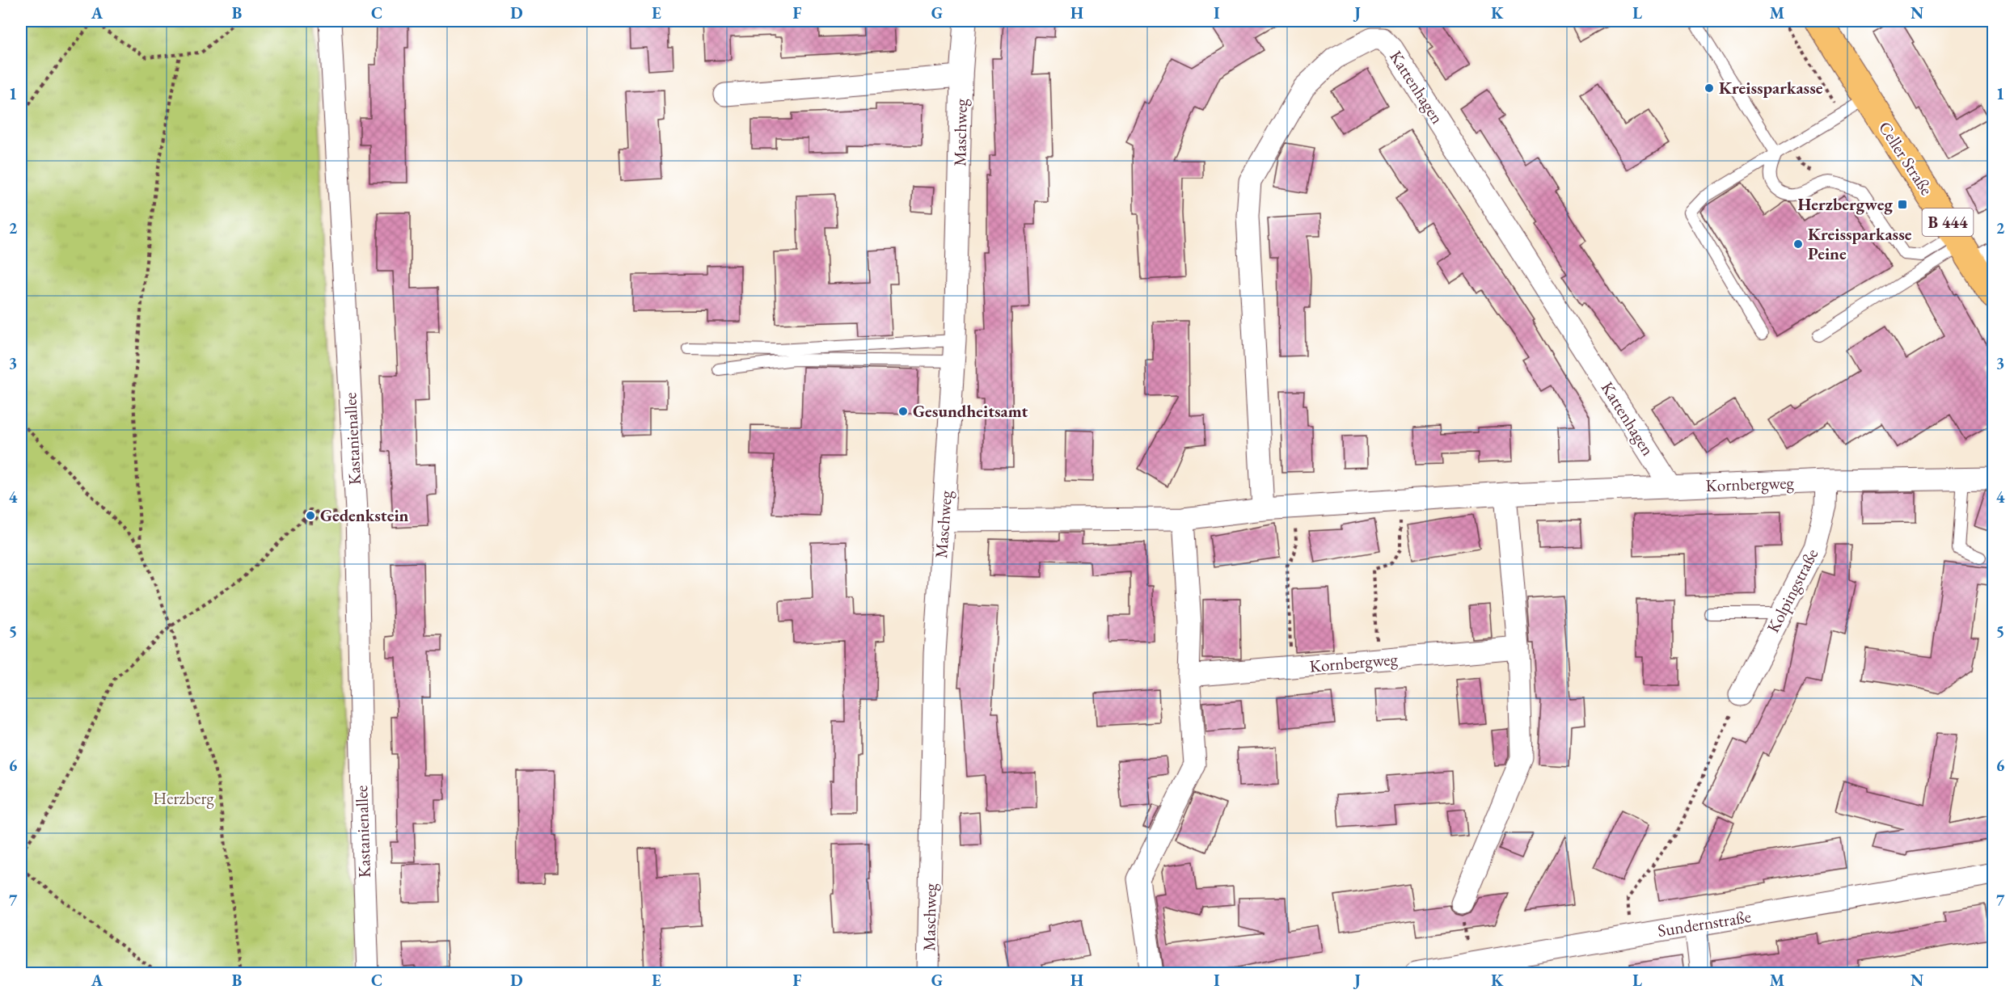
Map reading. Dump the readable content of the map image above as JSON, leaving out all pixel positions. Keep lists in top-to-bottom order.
{
  "streets": {
    "main road": ["Celler Straße", "B 444"],
    "street": [
      "Kattenhagen",
      "Maschweg",
      "Kastanienallee",
      "Kornbergweg",
      "Kolpingstraße",
      "Sundernstraße"
    ]
  },
  "crossings": [
    ["Kattenhagen", "Kornbergweg"],
    ["Maschweg", "Kornbergweg"],
    ["Kornbergweg", "Kolpingstraße"]
  ],
  "parks": ["Herzberg"],
  "places": {
    "other": [
      "Kreissparkasse",
      "Kreissparkasse Peine",
      "Gesundheitsamt",
      "Gedenkstein"
    ],
    "transit": ["Herzbergweg"]
  },
  "grid": {
    "columns": [
      "A",
      "B",
      "C",
      "D",
      "E",
      "F",
      "G",
      "H",
      "I",
      "J",
      "K",
      "L",
      "M",
      "N"
    ],
    "rows": [
      "1",
      "2",
      "3",
      "4",
      "5",
      "6",
      "7"
    ]
  }
}
